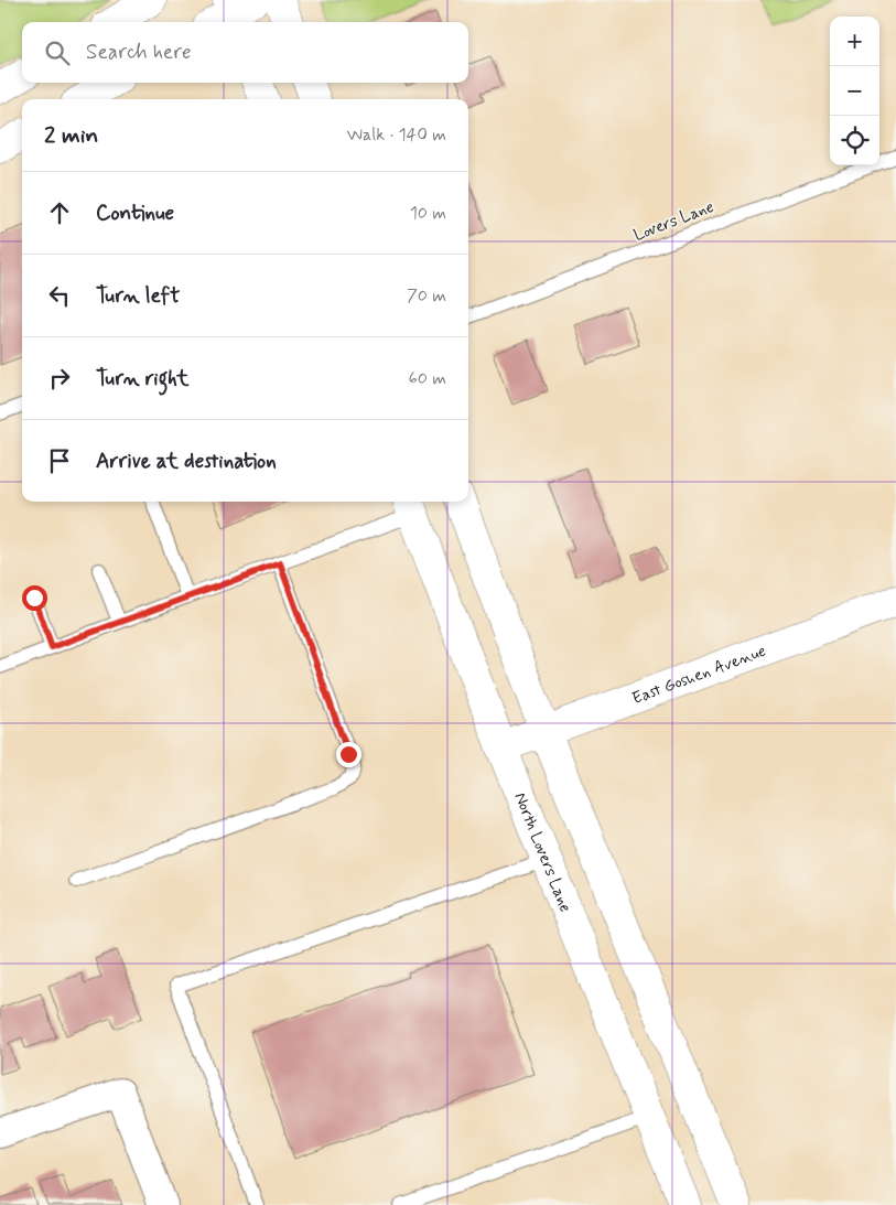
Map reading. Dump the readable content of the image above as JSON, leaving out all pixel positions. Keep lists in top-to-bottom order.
{
  "streets": {
    "main road": ["East Goshen Avenue", "North Lovers Lane"],
    "lane": ["Lovers Lane"]
  },
  "crossings": [
    ["East Goshen Avenue", "North Lovers Lane"]
  ],
  "page": {
    "map_buttons": ["+", "−"],
    "search": "Search here",
    "heading": ["2 min", "Walk · 140 m"],
    "list": [
      ["Continue", "10 m"],
      ["Turn left", "70 m"],
      ["Turn right", "60 m"],
      "Arrive at destination"
    ]
  }
}
